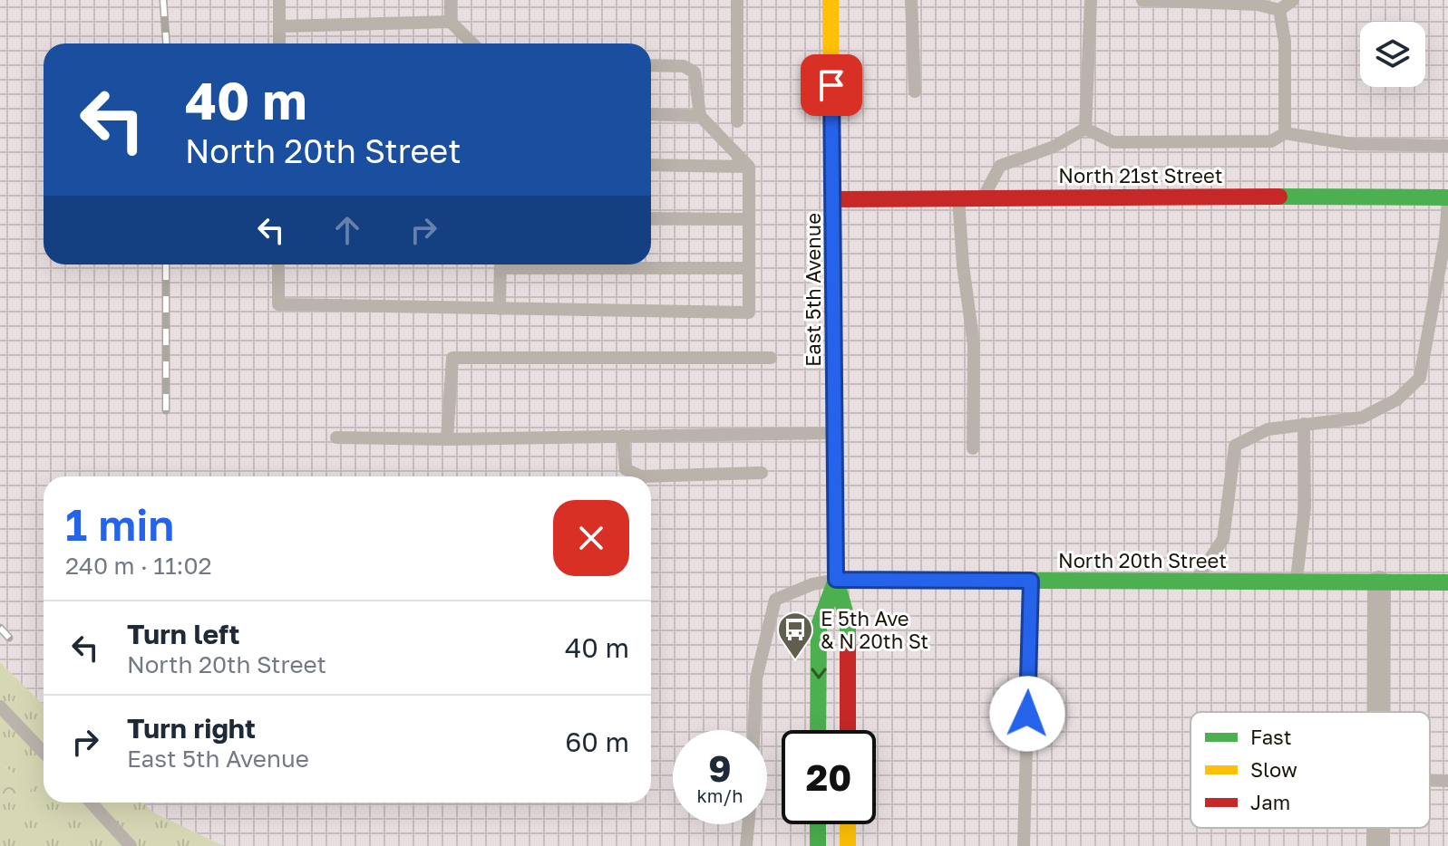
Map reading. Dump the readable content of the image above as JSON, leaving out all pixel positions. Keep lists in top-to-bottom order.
{
  "streets": {
    "street": ["North 21st Street", "East 5th Avenue", "North 20th Street"]
  },
  "crossings": [
    ["North 21st Street", "East 5th Avenue"],
    ["East 5th Avenue", "North 20th Street"]
  ],
  "places": {
    "bus stop": ["E 5th Ave & N 20th St"]
  },
  "legend": ["Fast", "Slow", "Jam"],
  "page": {
    "turn": ["40 m", "North 20th Street"],
    "heading": ["1 min", "240 m · 11:02"],
    "list": [
      {
        "name": "Turn left",
        "note": "North 20th Street",
        "value": "40 m"
      },
      {
        "name": "Turn right",
        "note": "East 5th Avenue",
        "value": "60 m"
      }
    ],
    "speed": "9 km/h",
    "limit": "20"
  }
}
